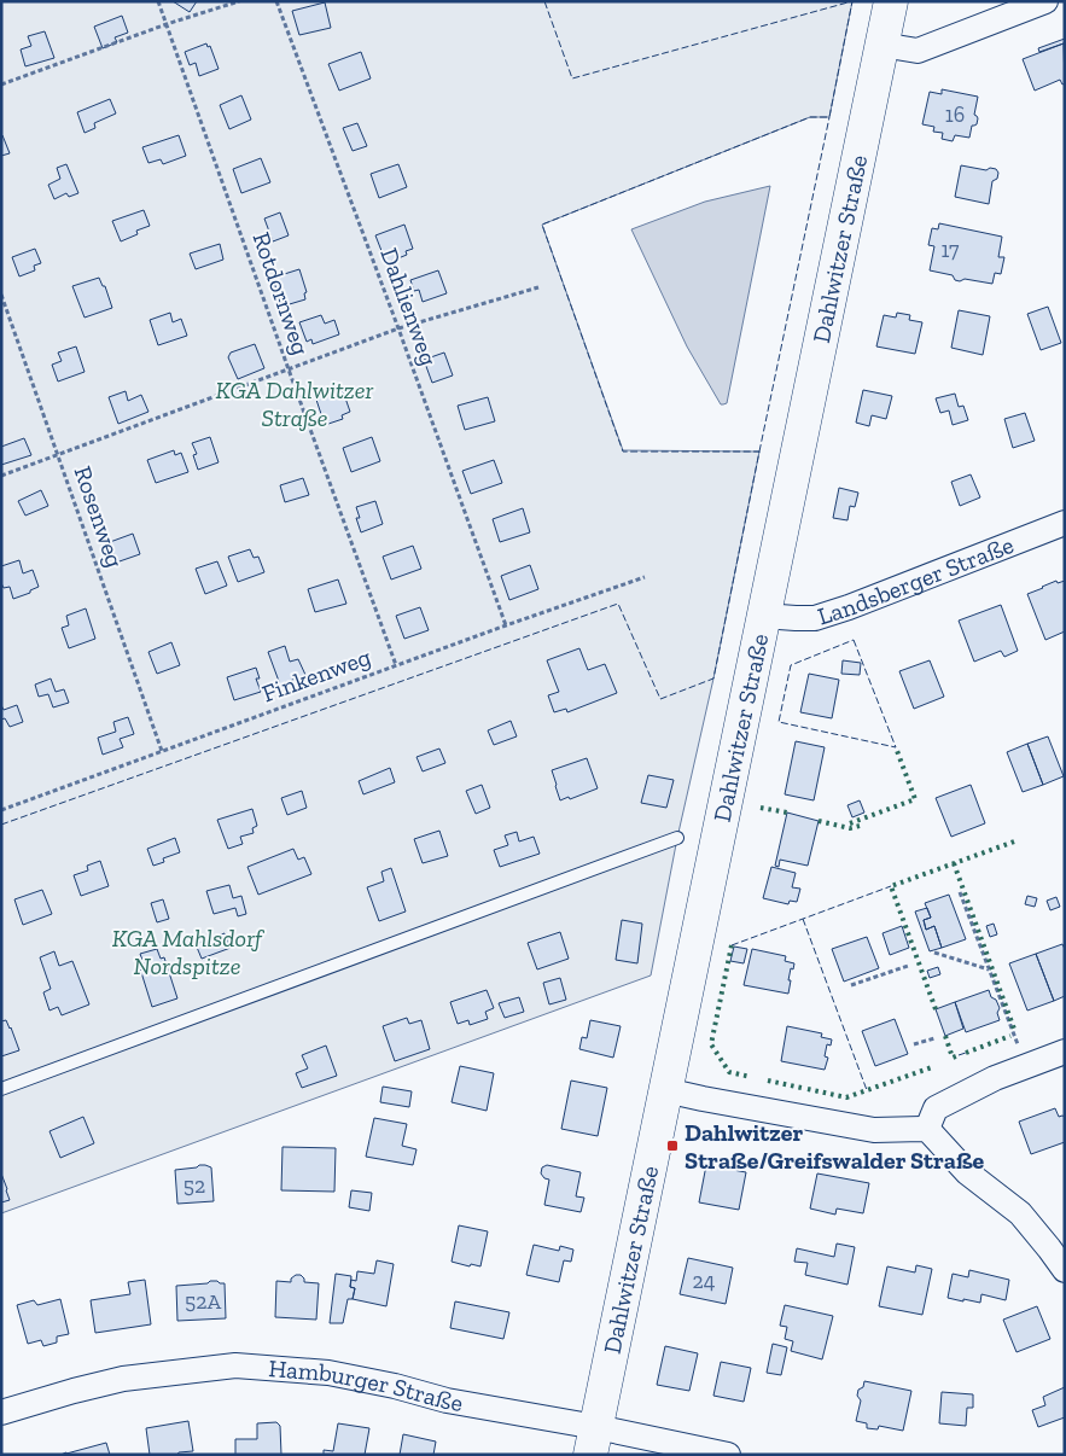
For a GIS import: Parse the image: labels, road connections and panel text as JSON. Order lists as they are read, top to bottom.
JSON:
{
  "streets": {
    "main road": ["Dahlwitzer Straße"],
    "street": ["Landsberger Straße", "Hamburger Straße"],
    "path": [
      "Rotdornweg",
      "Dahlienweg",
      "Rosenweg",
      "Finkenweg"
    ]
  },
  "crossings": [
    ["Dahlwitzer Straße", "Landsberger Straße"],
    ["Dahlwitzer Straße", "Hamburger Straße"],
    ["Rotdornweg", "Finkenweg"],
    ["Dahlienweg", "Finkenweg"],
    ["Rosenweg", "Finkenweg"]
  ],
  "parks": ["KGA Dahlwitzer Straße", "KGA Mahlsdorf Nordspitze"],
  "places": {
    "transit": ["Dahlwitzer Straße/Greifswalder Straße"]
  },
  "house_numbers": [
    "16",
    "17",
    "52",
    "24",
    "52A"
  ]
}
